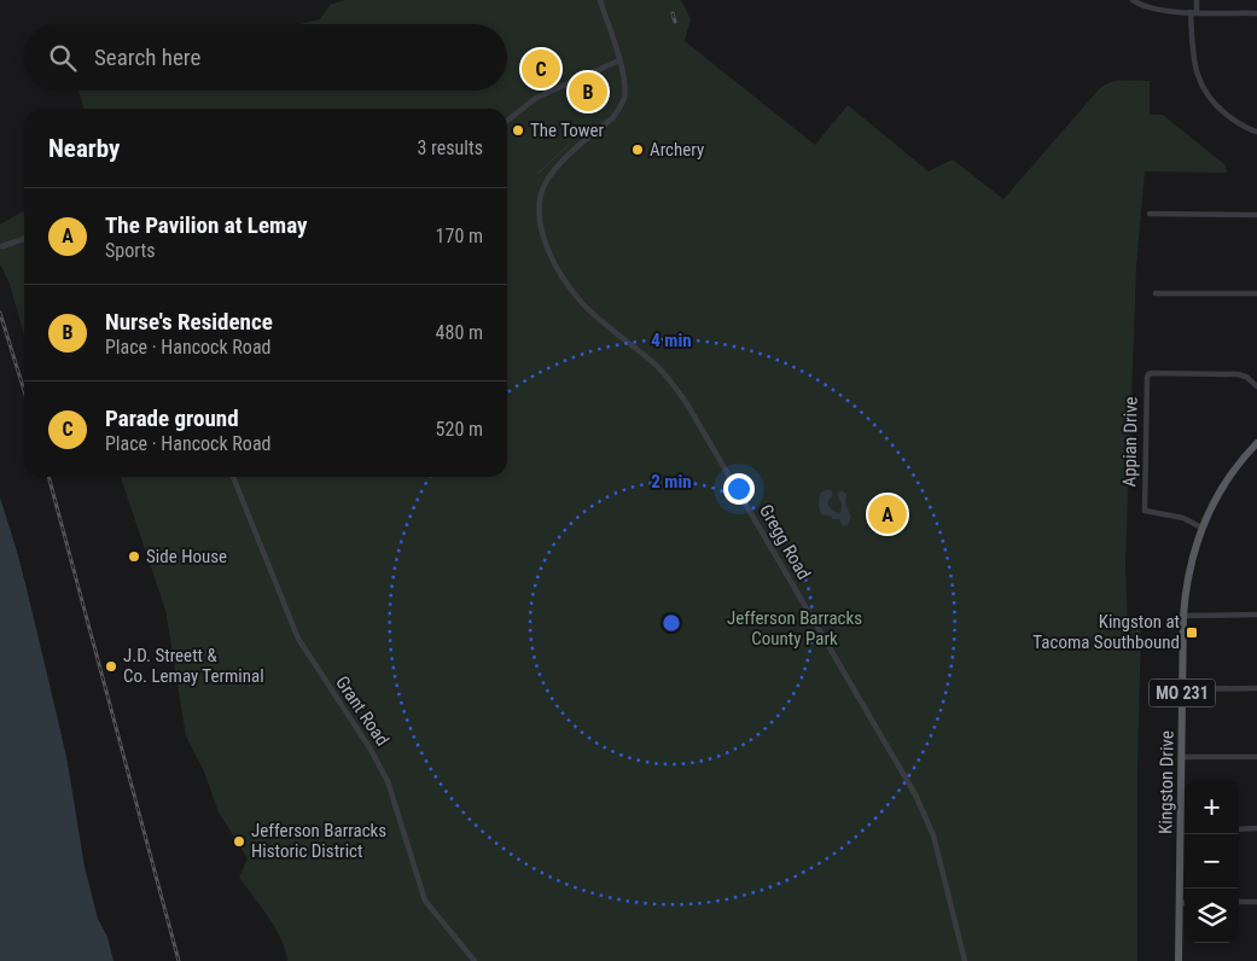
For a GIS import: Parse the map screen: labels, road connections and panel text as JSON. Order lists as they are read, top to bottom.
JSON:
{
  "streets": {
    "main road": ["MO 231", "Kingston Drive"],
    "street": ["Appian Drive", "Gregg Road", "Grant Road"]
  },
  "crossings": [
    ["Appian Drive", "Kingston Drive"]
  ],
  "parks": ["Jefferson Barracks County Park"],
  "places": {
    "other": [
      "The Tower",
      "Archery",
      "Side House",
      "J.D. Streett & Co. Lemay Terminal",
      "Jefferson Barracks Historic District"
    ],
    "transit": ["Kingston at Tacoma Southbound"]
  },
  "page": {
    "search": "Search here",
    "pins": ["C", "B", "A"],
    "heading": ["Nearby", "3 results"],
    "list": [
      {
        "mark": "A",
        "name": "The Pavilion at Lemay",
        "note": "Sports",
        "value": "170 m"
      },
      {
        "mark": "B",
        "name": "Nurse's Residence",
        "note": "Place · Hancock Road",
        "value": "480 m"
      },
      {
        "mark": "C",
        "name": "Parade ground",
        "note": "Place · Hancock Road",
        "value": "520 m"
      }
    ],
    "map_buttons": ["+", "−"]
  },
  "rings": ["4 min", "2 min"]
}
